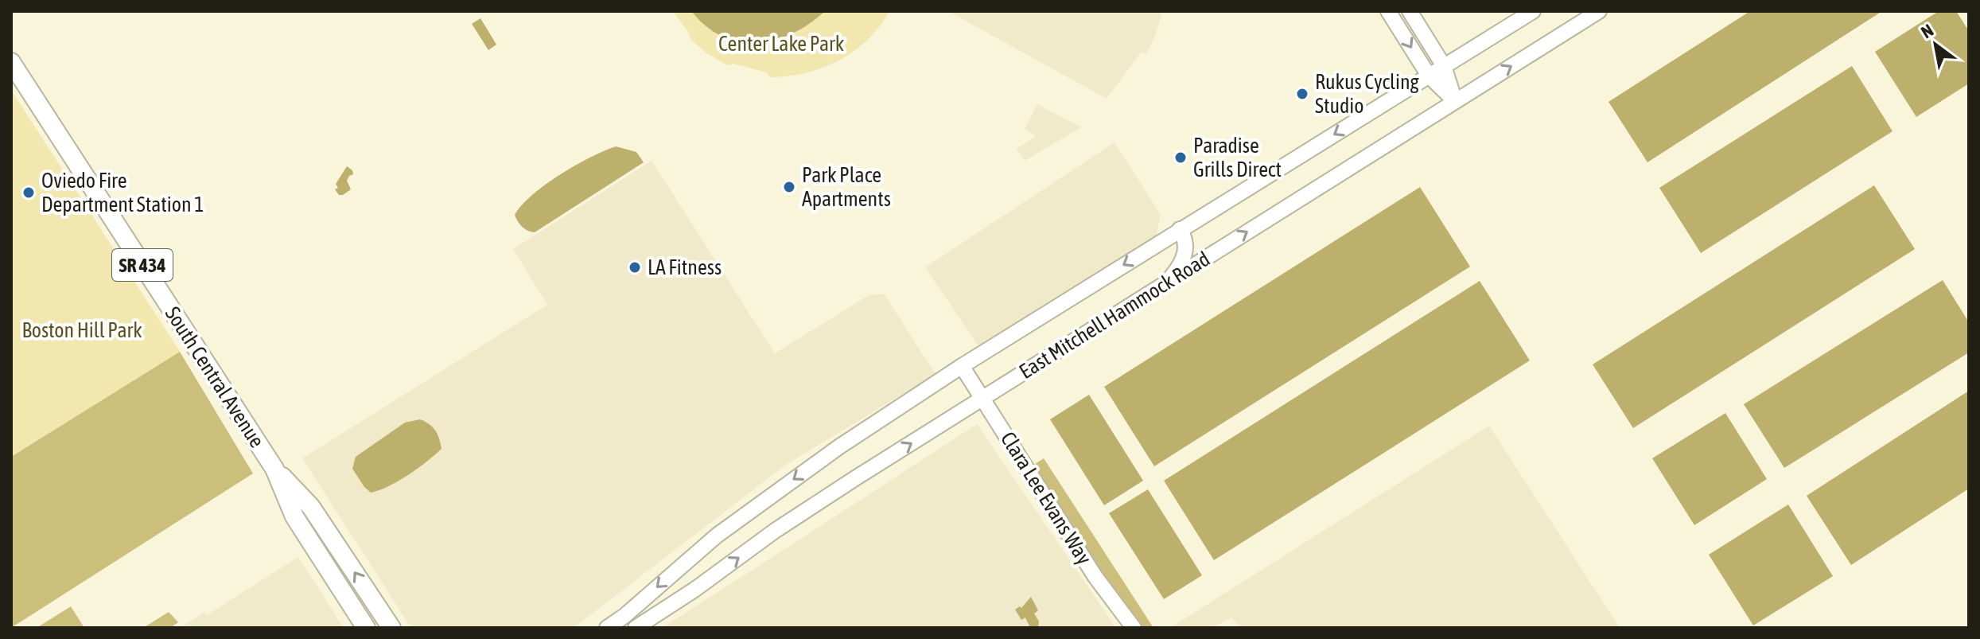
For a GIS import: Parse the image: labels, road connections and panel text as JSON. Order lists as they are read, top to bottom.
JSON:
{
  "streets": {
    "main road": ["SR 434", "South Central Avenue"],
    "street": ["East Mitchell Hammock Road", "Clara Lee Evans Way"]
  },
  "crossings": [
    ["East Mitchell Hammock Road", "Clara Lee Evans Way"]
  ],
  "parks": ["Center Lake Park", "Boston Hill Park"],
  "places": [
    "Rukus Cycling Studio",
    "Paradise Grills Direct",
    "Park Place Apartments",
    "Oviedo Fire Department Station 1",
    "LA Fitness"
  ],
  "north": "top left"
}
